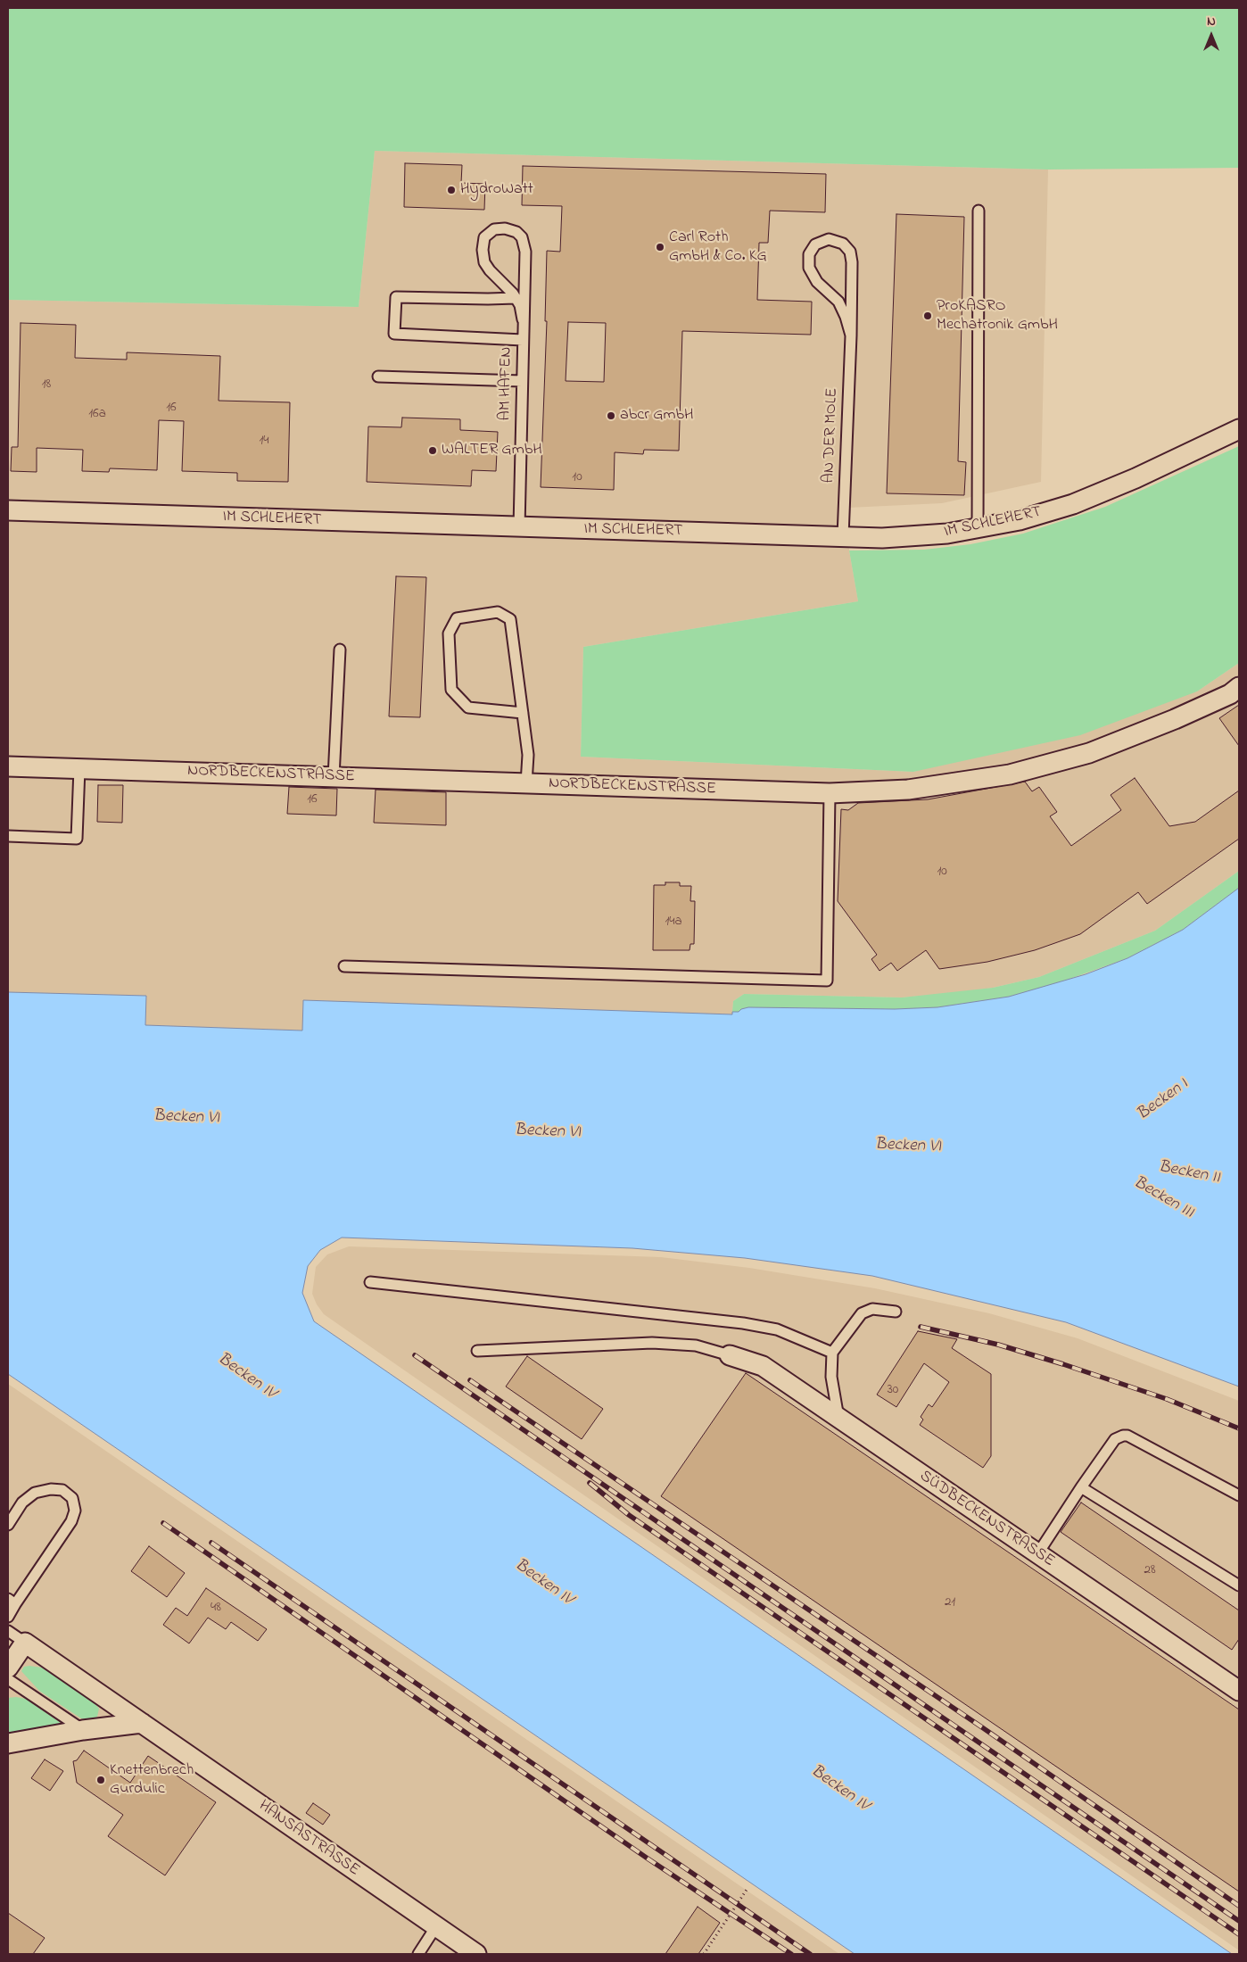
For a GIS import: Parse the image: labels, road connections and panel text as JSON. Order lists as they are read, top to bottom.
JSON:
{
  "streets": {
    "street": [
      "IM SCHLEHERT",
      "NORDBECKENSTRASSE",
      "SÜDBECKENSTRASSE",
      "HANSASTRASSE"
    ],
    "lane": ["AM HAFEN", "AN DER MOLE"]
  },
  "crossings": [
    ["AM HAFEN", "IM SCHLEHERT"],
    ["AN DER MOLE", "IM SCHLEHERT"]
  ],
  "water": [
    "Becken I",
    "Becken VI",
    "Becken II",
    "Becken III",
    "Becken IV"
  ],
  "places": [
    "HydroWatt",
    "Carl Roth GmbH & Co. KG",
    "ProKASRO Mechatronik GmbH",
    "abcr GmbH",
    "WALTER GmbH",
    "Knettenbrech Gurdulic"
  ],
  "house_numbers": [
    "18",
    "16",
    "16a",
    "14",
    "10",
    "16",
    "10",
    "14a",
    "30",
    "28",
    "21",
    "48"
  ],
  "north": "top"
}
